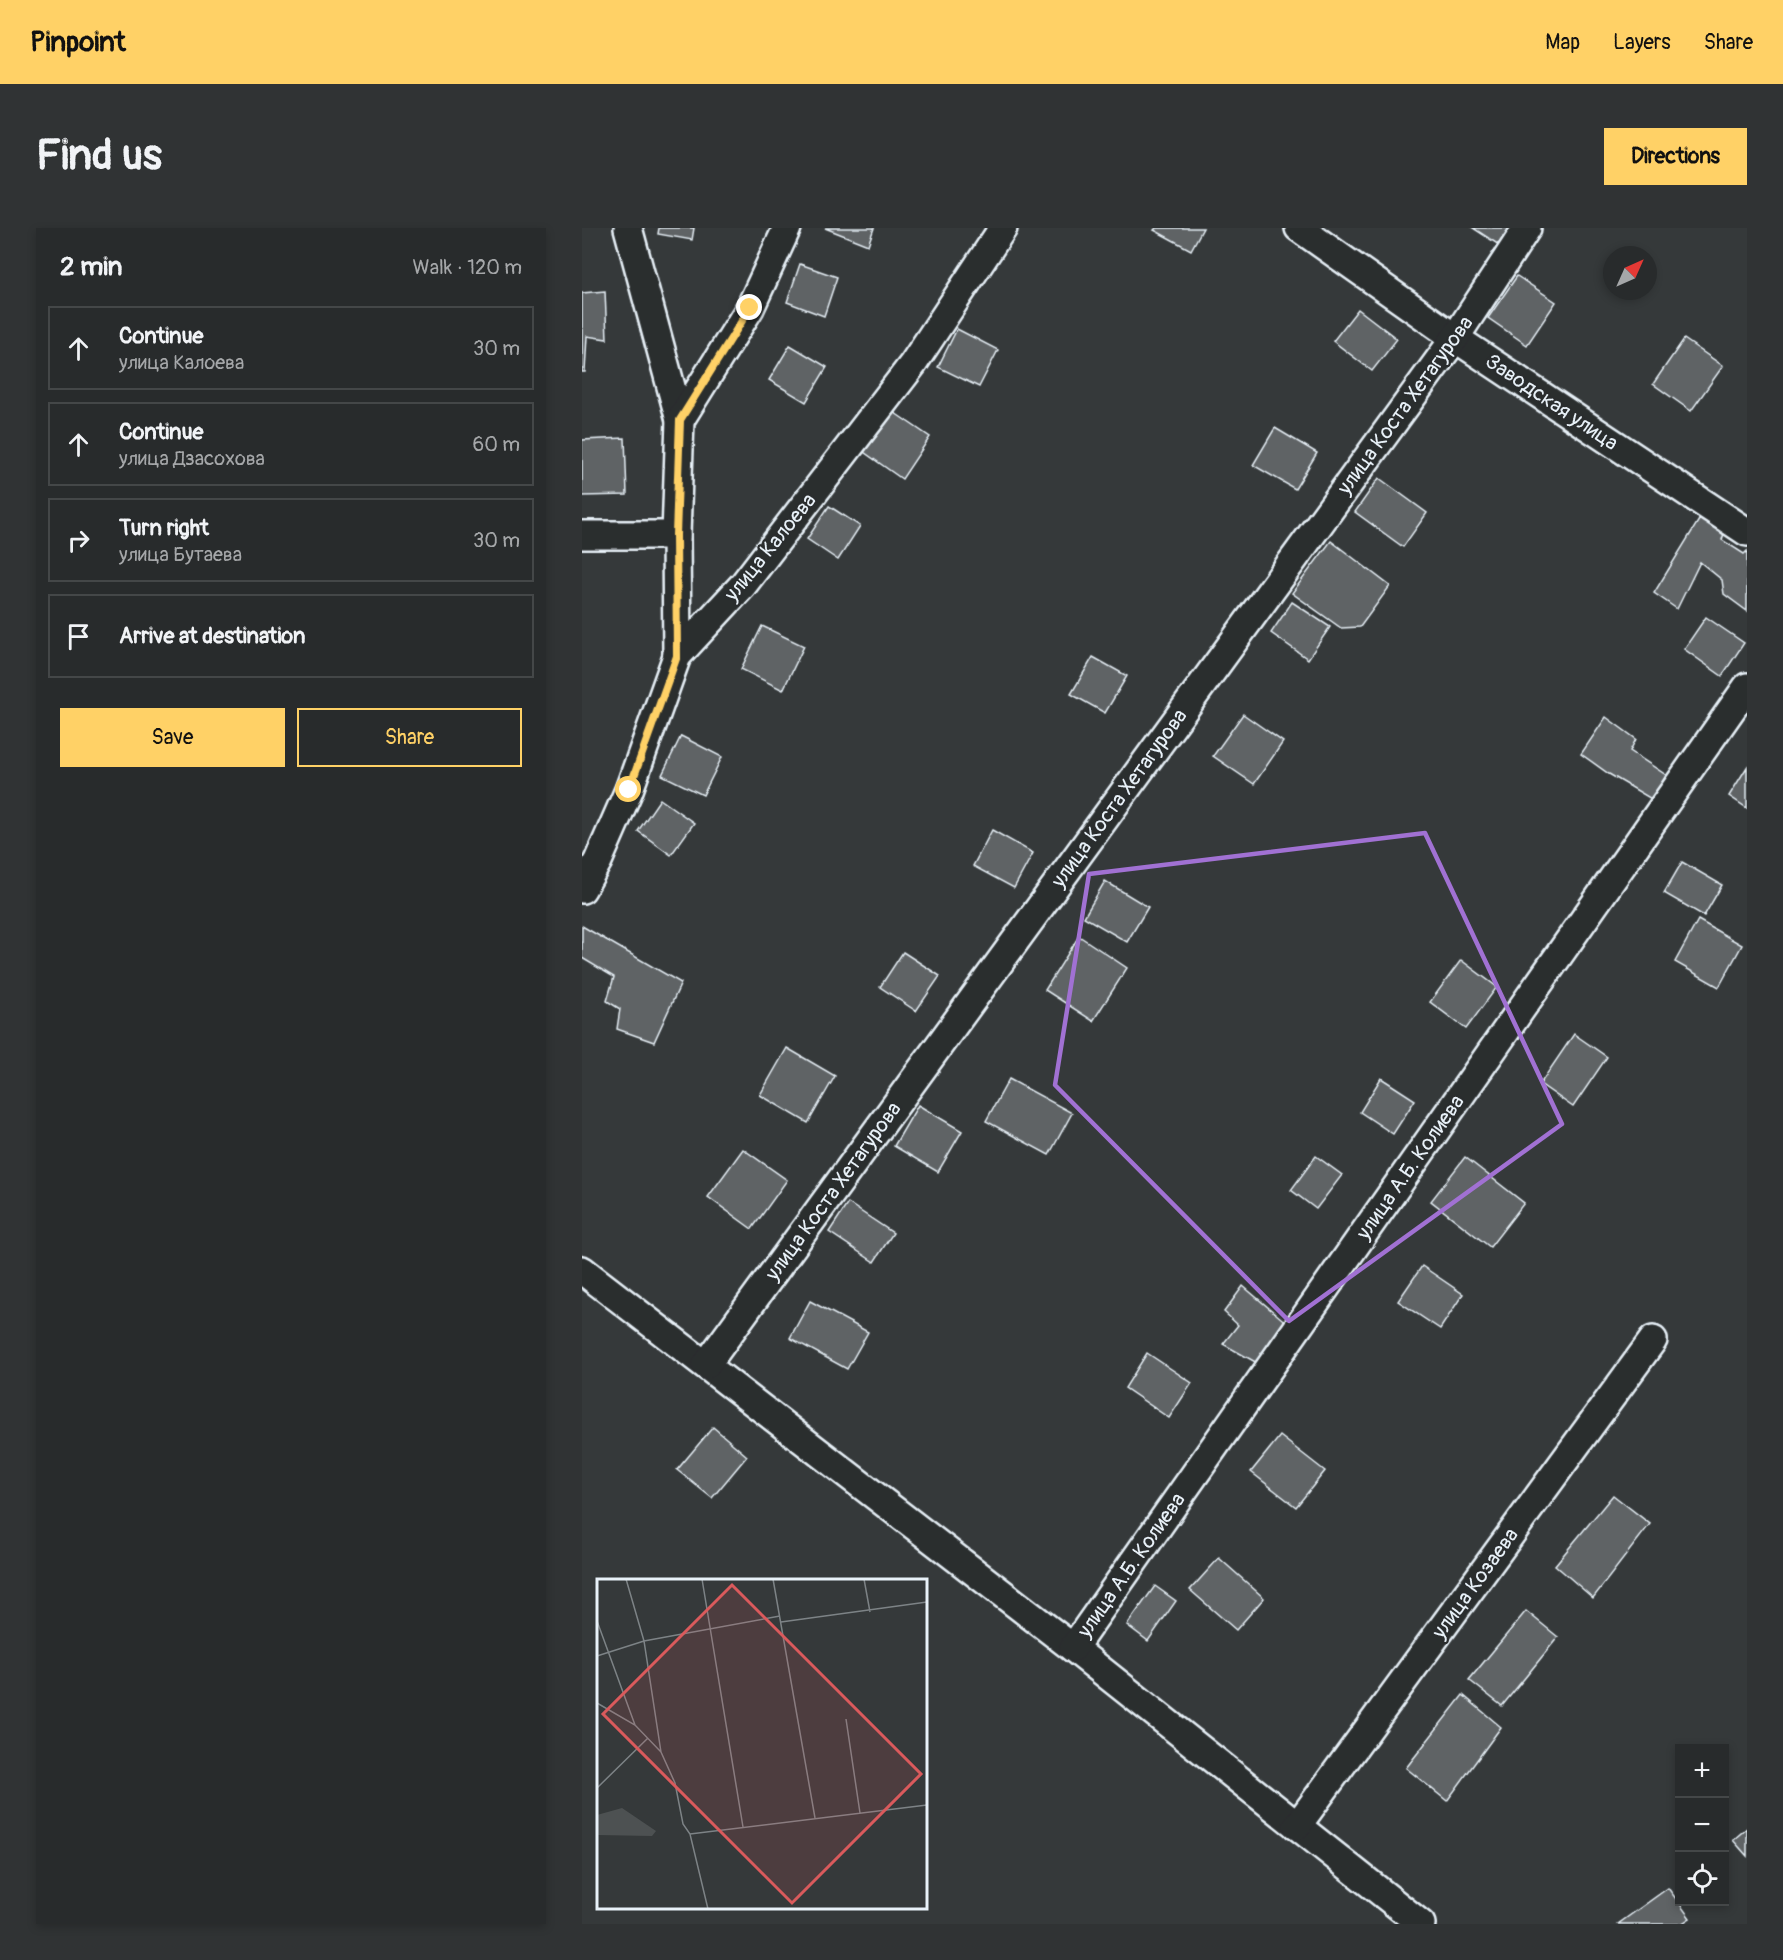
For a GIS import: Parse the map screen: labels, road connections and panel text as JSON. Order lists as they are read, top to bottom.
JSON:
{
  "streets": {
    "street": [
      "Заводская улица",
      "улица Коста Хетагурова",
      "улица Калоева",
      "улица А.Б. Колиева",
      "улица Козаева"
    ]
  },
  "crossings": [
    ["Заводская улица", "улица Коста Хетагурова"]
  ],
  "north": "top right",
  "page": {
    "header": "Pinpoint",
    "nav": ["Map", "Layers", "Share"],
    "buttons": [
      "Directions",
      ["Save", "Share"]
    ],
    "title": "Find us",
    "heading": ["2 min", "Walk · 120 m"],
    "list": [
      ["Continue", "улица Калоева", "30 m"],
      ["Continue", "улица Дзасохова", "60 m"],
      ["Turn right", "улица Бутаева", "30 m"],
      "Arrive at destination"
    ],
    "map_buttons": ["+", "−"]
  }
}
